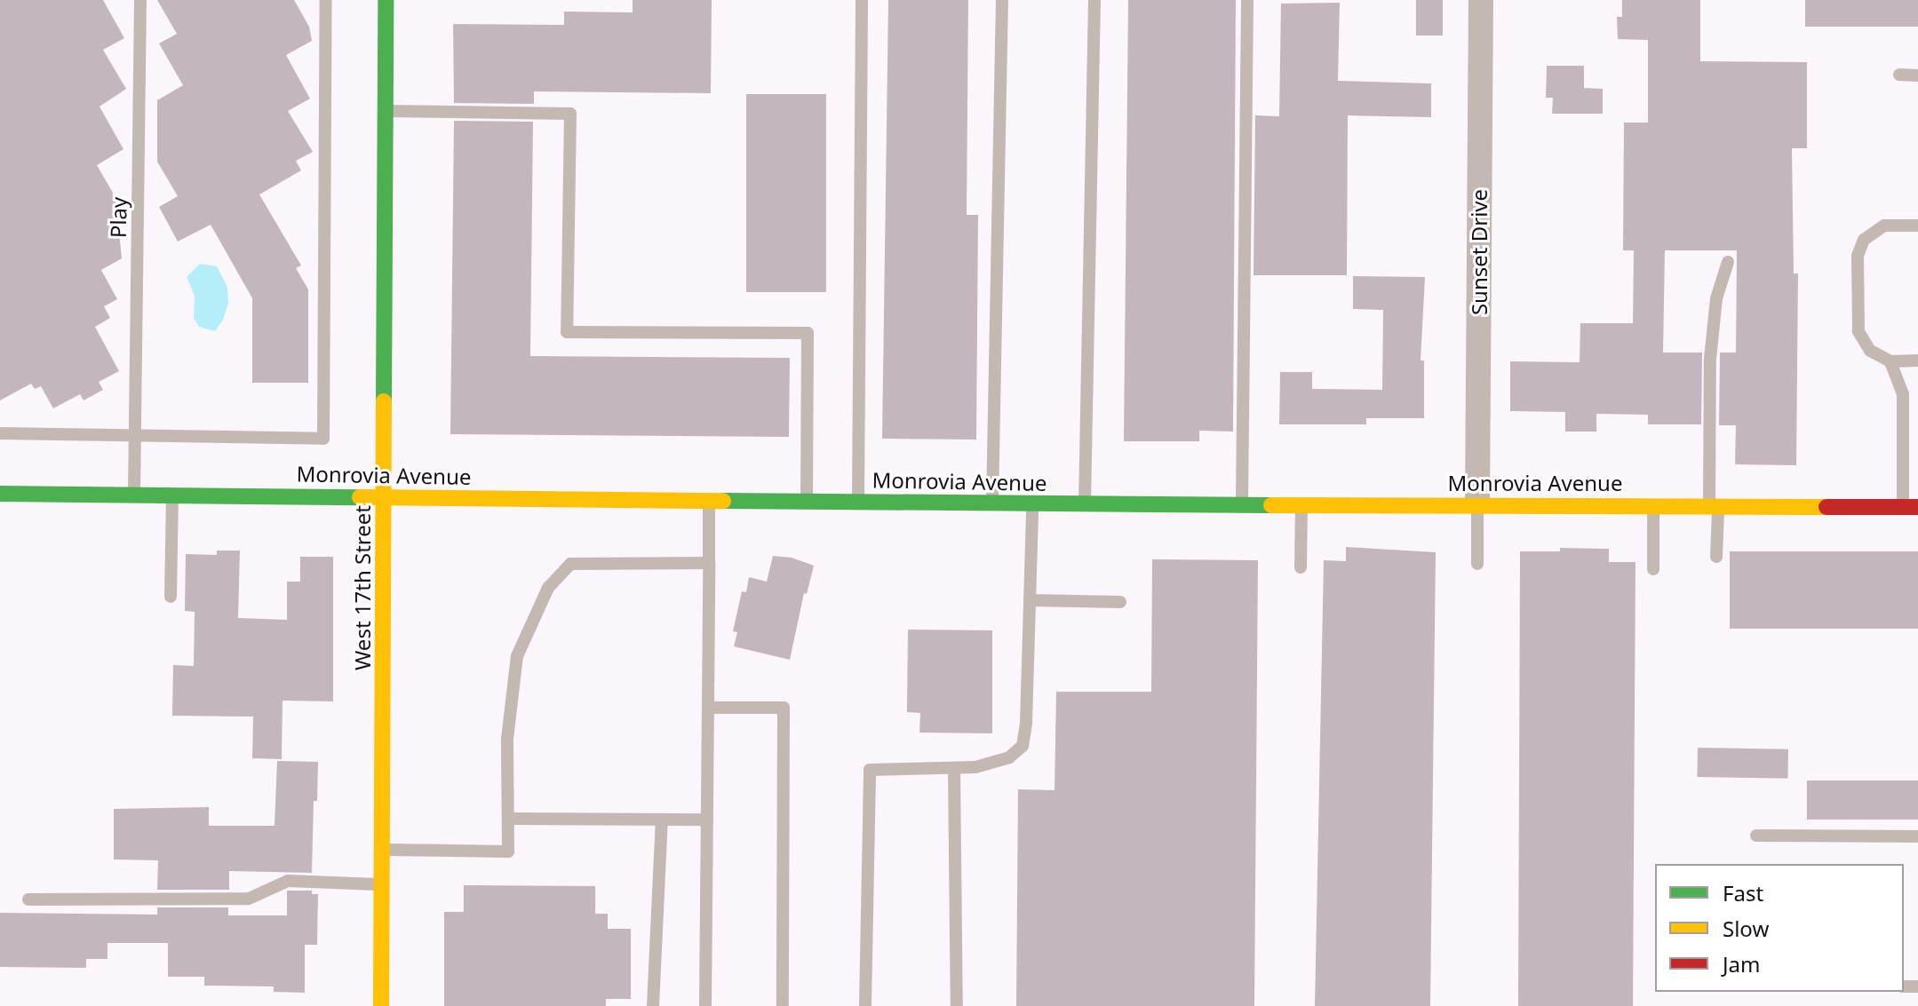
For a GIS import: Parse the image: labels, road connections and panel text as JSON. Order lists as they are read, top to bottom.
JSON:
{
  "streets": {
    "street": ["Sunset Drive", "Monrovia Avenue", "West 17th Street"],
    "lane": ["Play"]
  },
  "crossings": [
    ["Play", "Monrovia Avenue"],
    ["Sunset Drive", "Monrovia Avenue"],
    ["Monrovia Avenue", "West 17th Street"]
  ],
  "legend": ["Fast", "Slow", "Jam"]
}
